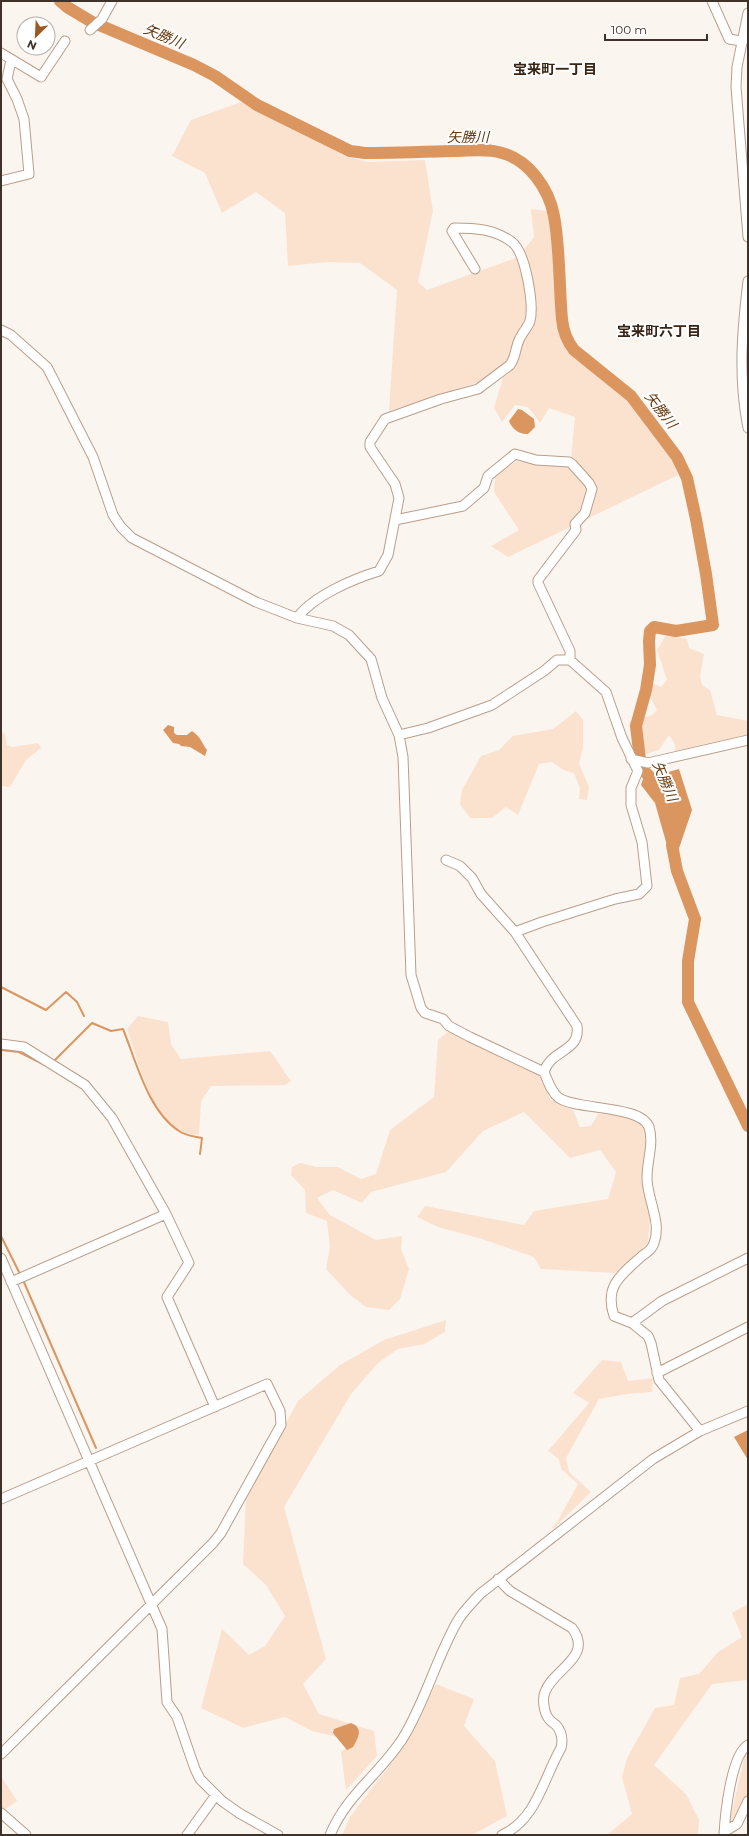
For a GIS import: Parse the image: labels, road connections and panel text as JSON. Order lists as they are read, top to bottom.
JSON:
{
  "districts": ["宝来町一丁目", "宝来町六丁目"],
  "water": ["矢勝川"],
  "scale_bar": "100 m",
  "north": "bottom left"
}
